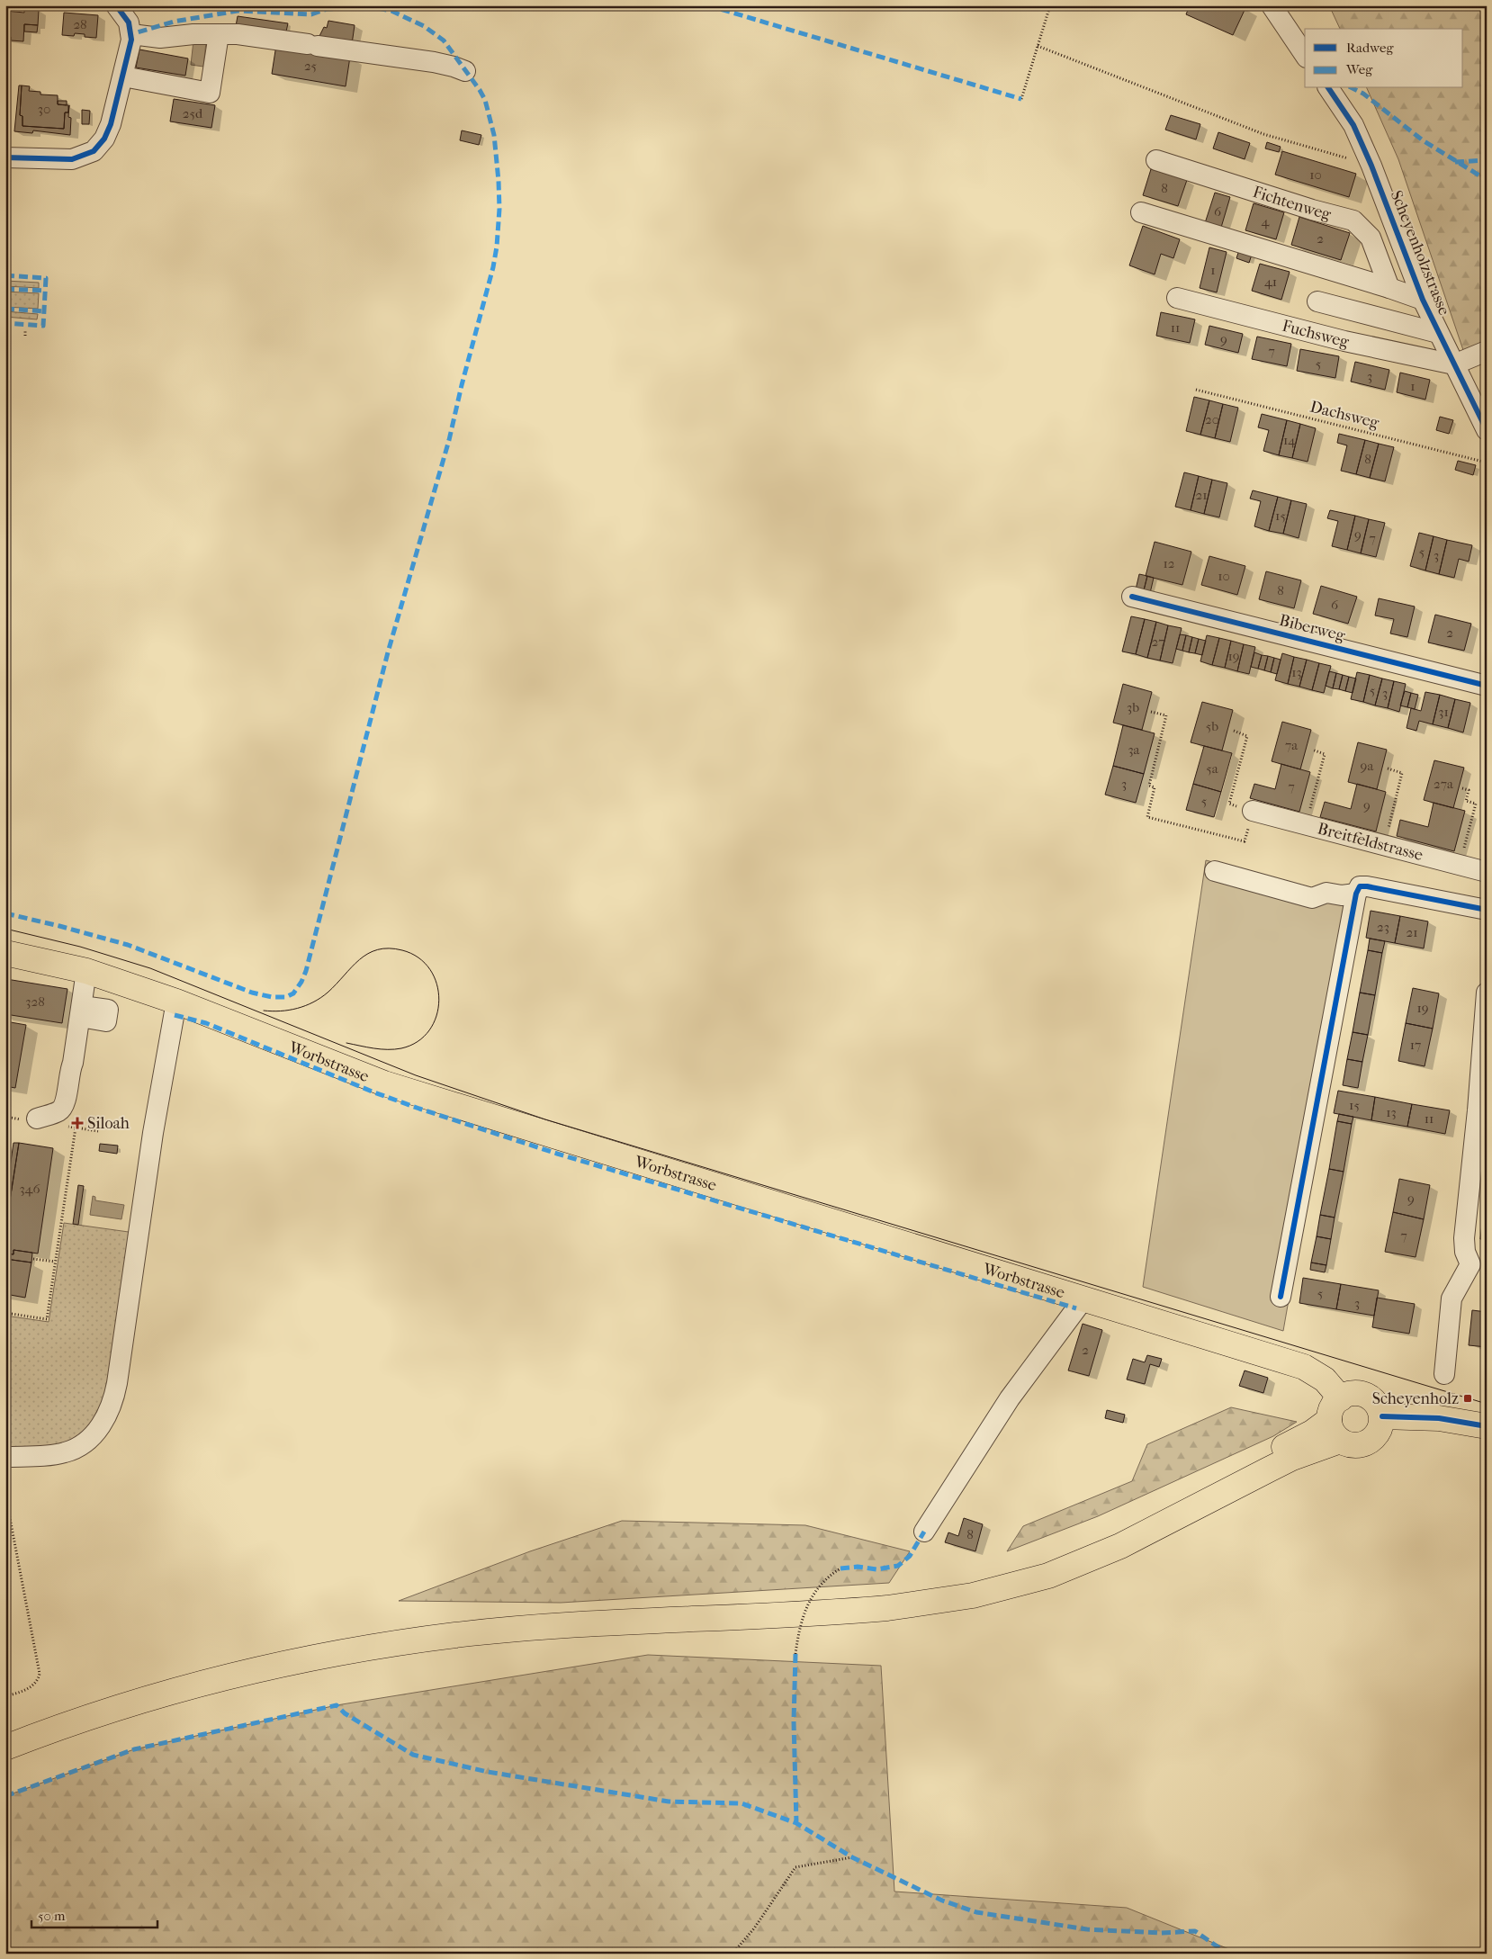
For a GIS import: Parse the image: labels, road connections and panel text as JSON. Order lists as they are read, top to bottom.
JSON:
{
  "streets": {
    "main road": ["Worbstrasse"],
    "street": [
      "Fichtenweg",
      "Scheyenholzstrasse",
      "Fuchsweg",
      "Biberweg",
      "Breitfeldstrasse"
    ],
    "path": ["Dachsweg"]
  },
  "crossings": [
    ["Scheyenholzstrasse", "Fuchsweg"]
  ],
  "places": {
    "health": ["Siloah"],
    "transit": ["Scheyenholz"]
  },
  "house_numbers": [
    "28",
    "25",
    "30",
    "25d",
    "10",
    "8",
    "6",
    "4",
    "2",
    "1",
    "41",
    "11",
    "9",
    "7",
    "5",
    "3",
    "1",
    "20",
    "14",
    "8",
    "21",
    "15",
    "9",
    "7",
    "5",
    "3",
    "12",
    "10",
    "8",
    "6",
    "2",
    "27",
    "19",
    "13",
    "5",
    "3",
    "3b",
    "31",
    "5b",
    "7a",
    "3a",
    "9a",
    "5a",
    "3",
    "27a",
    "7",
    "5",
    "9",
    "23",
    "21",
    "328",
    "19",
    "17",
    "15",
    "13",
    "11",
    "346",
    "9",
    "7",
    "5",
    "3",
    "2",
    "8"
  ],
  "legend": ["Radweg", "Weg"],
  "scale_bar": "50 m"
}
